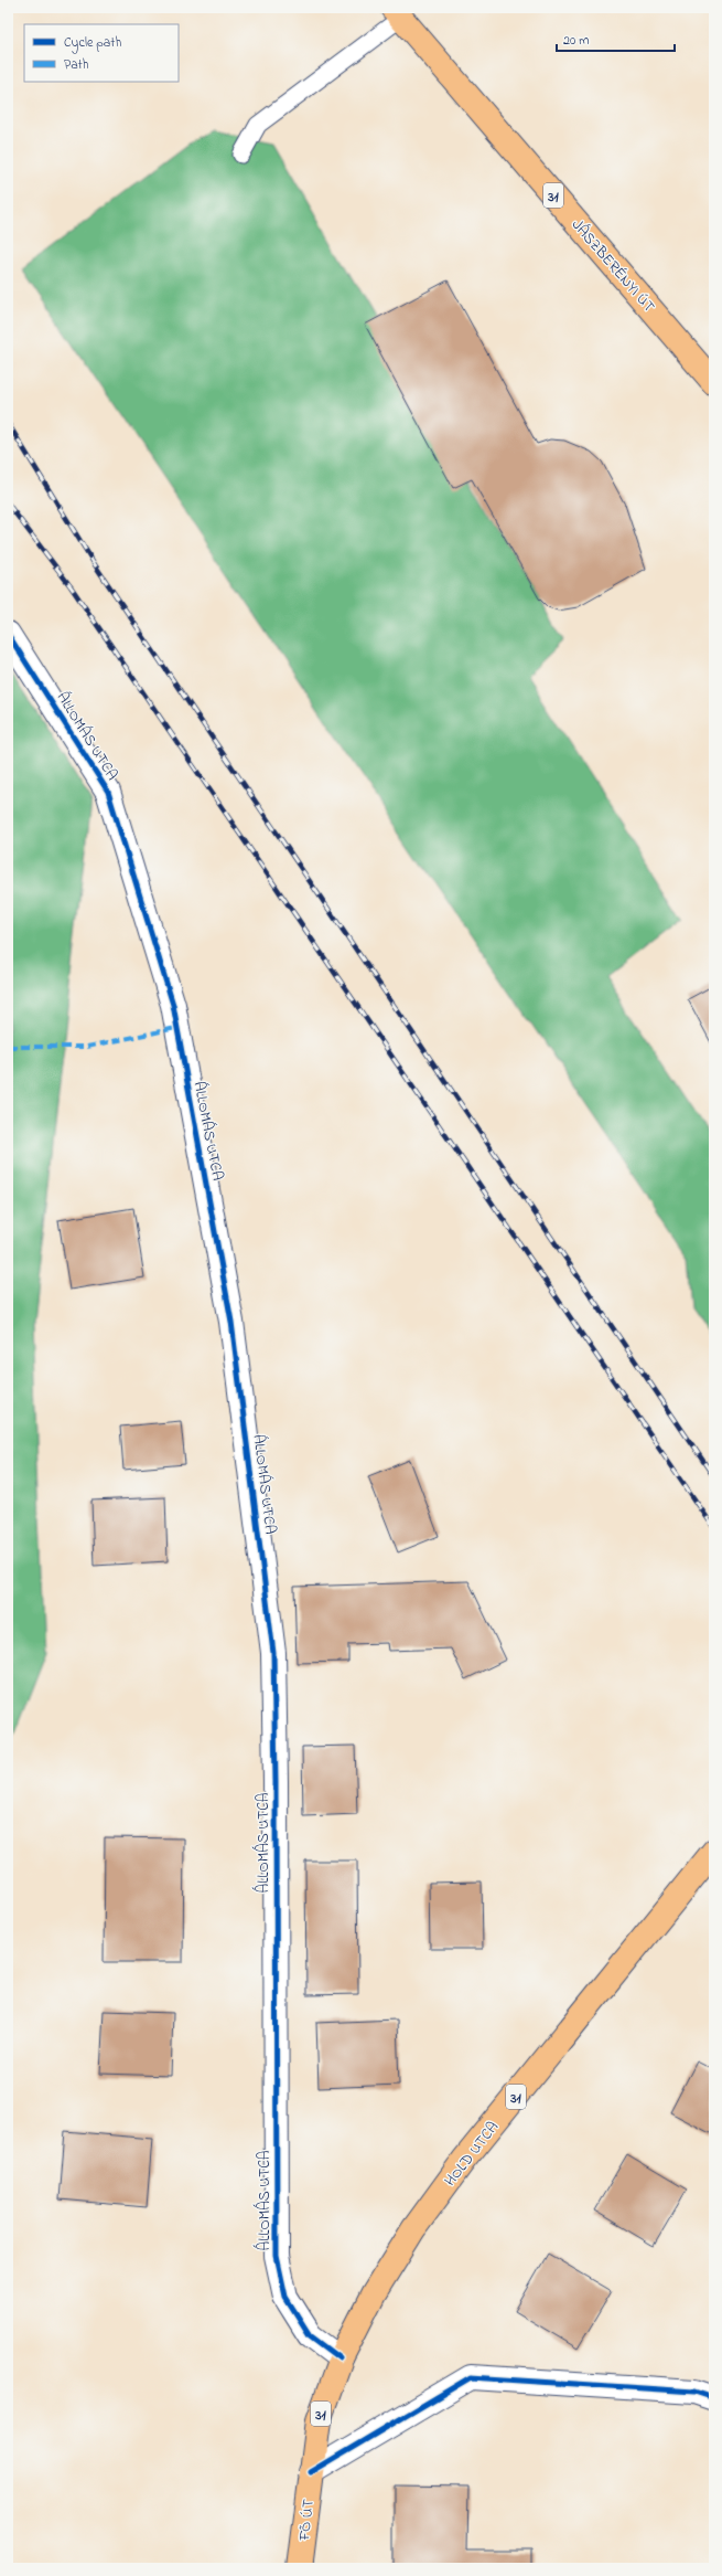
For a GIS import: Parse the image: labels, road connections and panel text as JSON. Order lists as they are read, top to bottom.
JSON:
{
  "streets": {
    "main road": [
      "31",
      "JÁSZBERÉNYI ÚT",
      "HOLD UTCA",
      "FŐ ÚT"
    ],
    "street": ["ÁLLOMÁS UTCA"]
  },
  "crossings": [
    ["ÁLLOMÁS UTCA", "HOLD UTCA"],
    ["HOLD UTCA", "FŐ ÚT"]
  ],
  "legend": ["Cycle path", "Path"],
  "scale_bar": "20 m"
}
